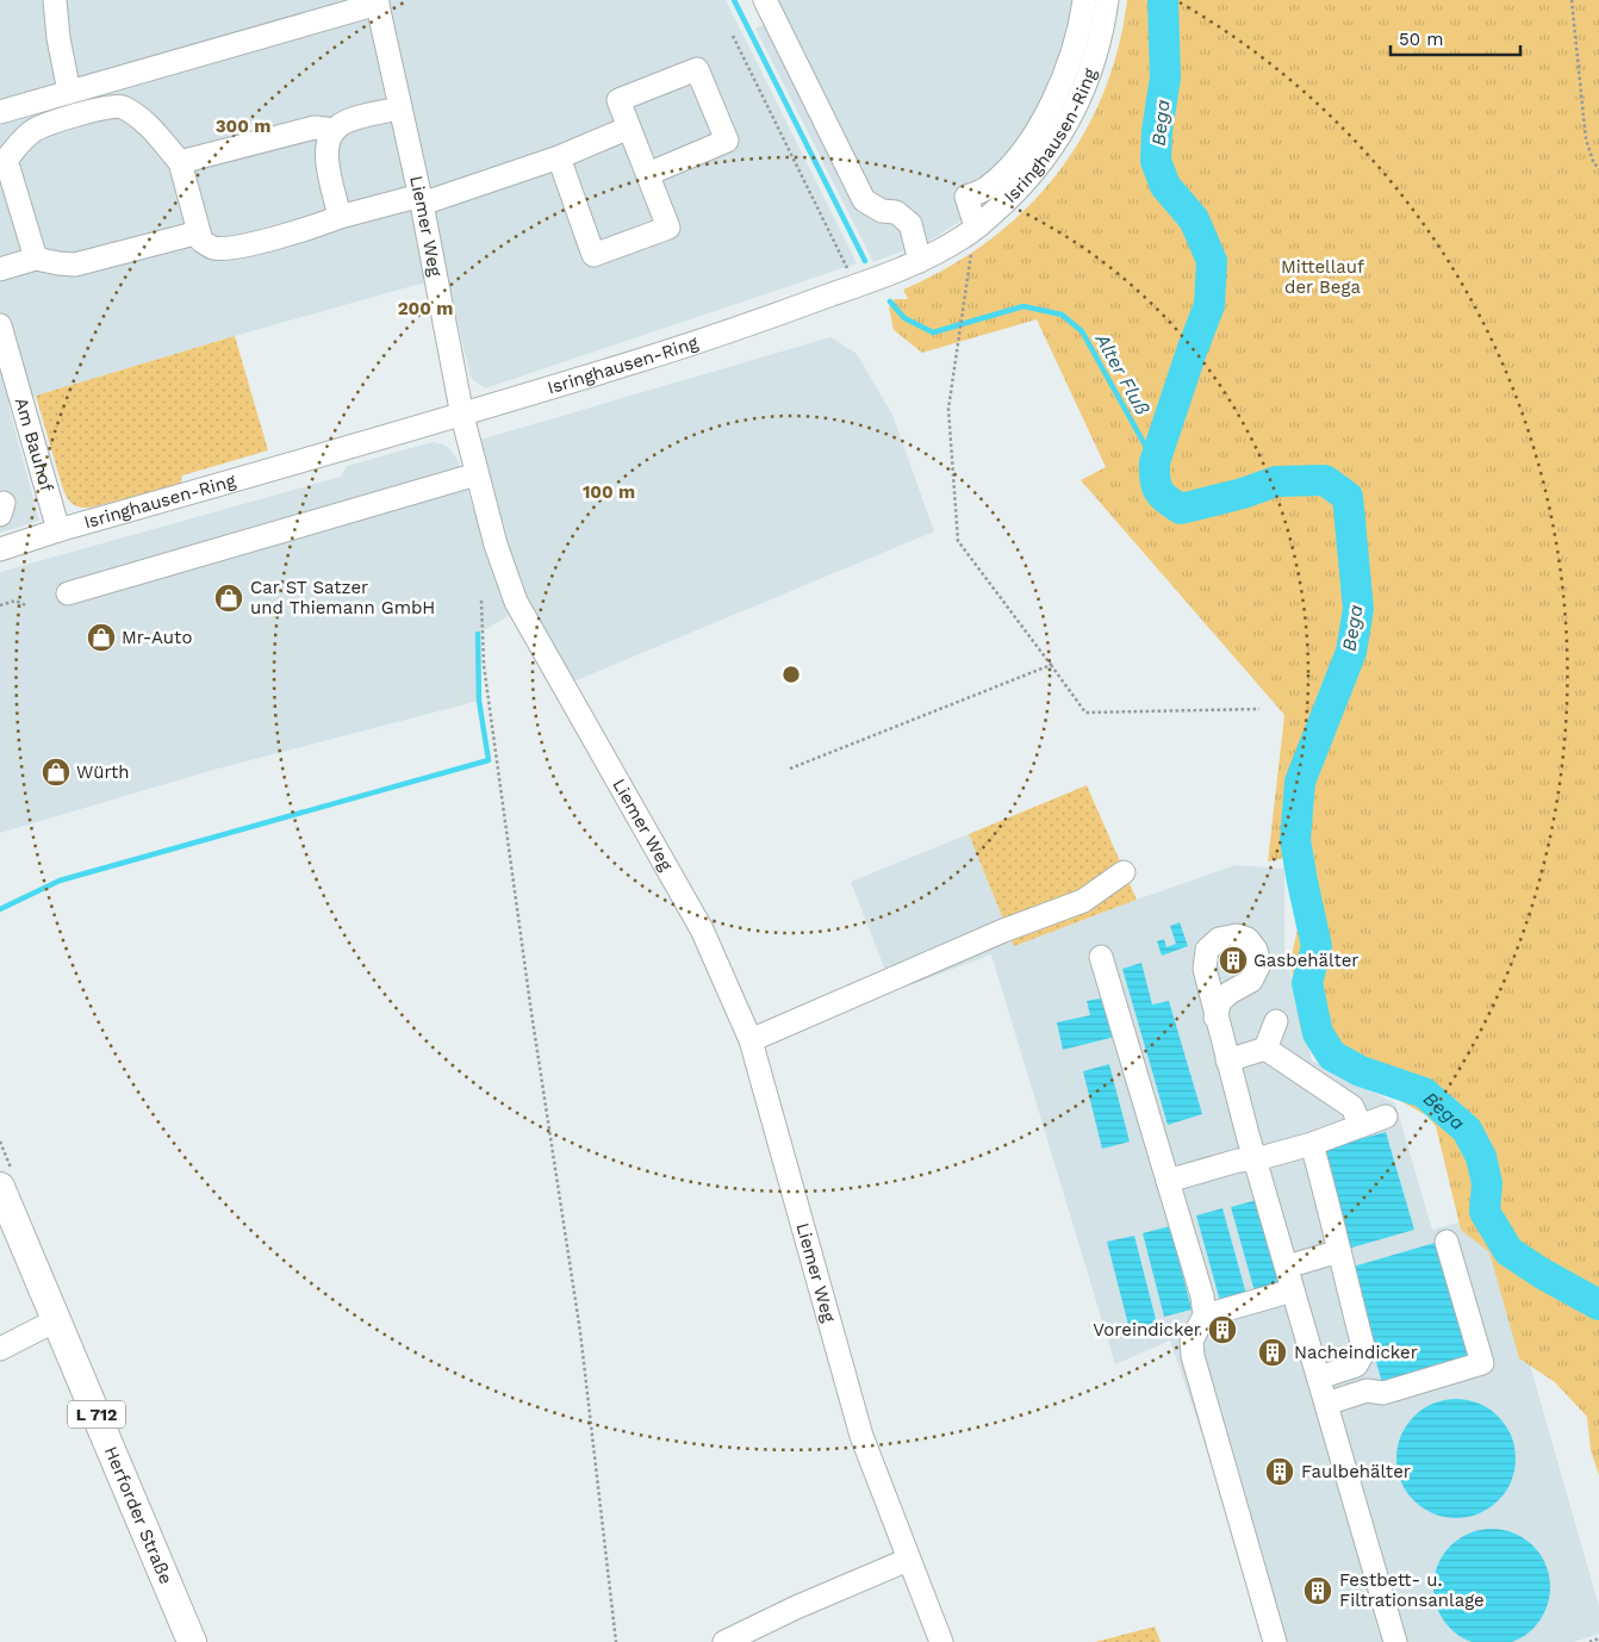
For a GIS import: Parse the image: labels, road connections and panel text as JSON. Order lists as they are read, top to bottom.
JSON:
{
  "streets": {
    "main road": ["L 712", "Herforder Straße"],
    "street": ["Isringhausen-Ring", "Liemer Weg", "Am Bauhof"]
  },
  "crossings": [
    ["Isringhausen-Ring", "Liemer Weg"],
    ["Isringhausen-Ring", "Am Bauhof"]
  ],
  "water": ["Bega", "Alter Fluß"],
  "parks": ["Mittellauf der Bega"],
  "places": {
    "shop": ["Car ST Satzer und Thiemann GmbH", "Mr-Auto", "Würth"],
    "building": [
      "Gasbehälter",
      "Voreindicker",
      "Nacheindicker",
      "Faulbehälter",
      "Festbett- u. Filtrationsanlage"
    ]
  },
  "scale_bar": "50 m",
  "rings": ["300 m", "200 m", "100 m"]
}
